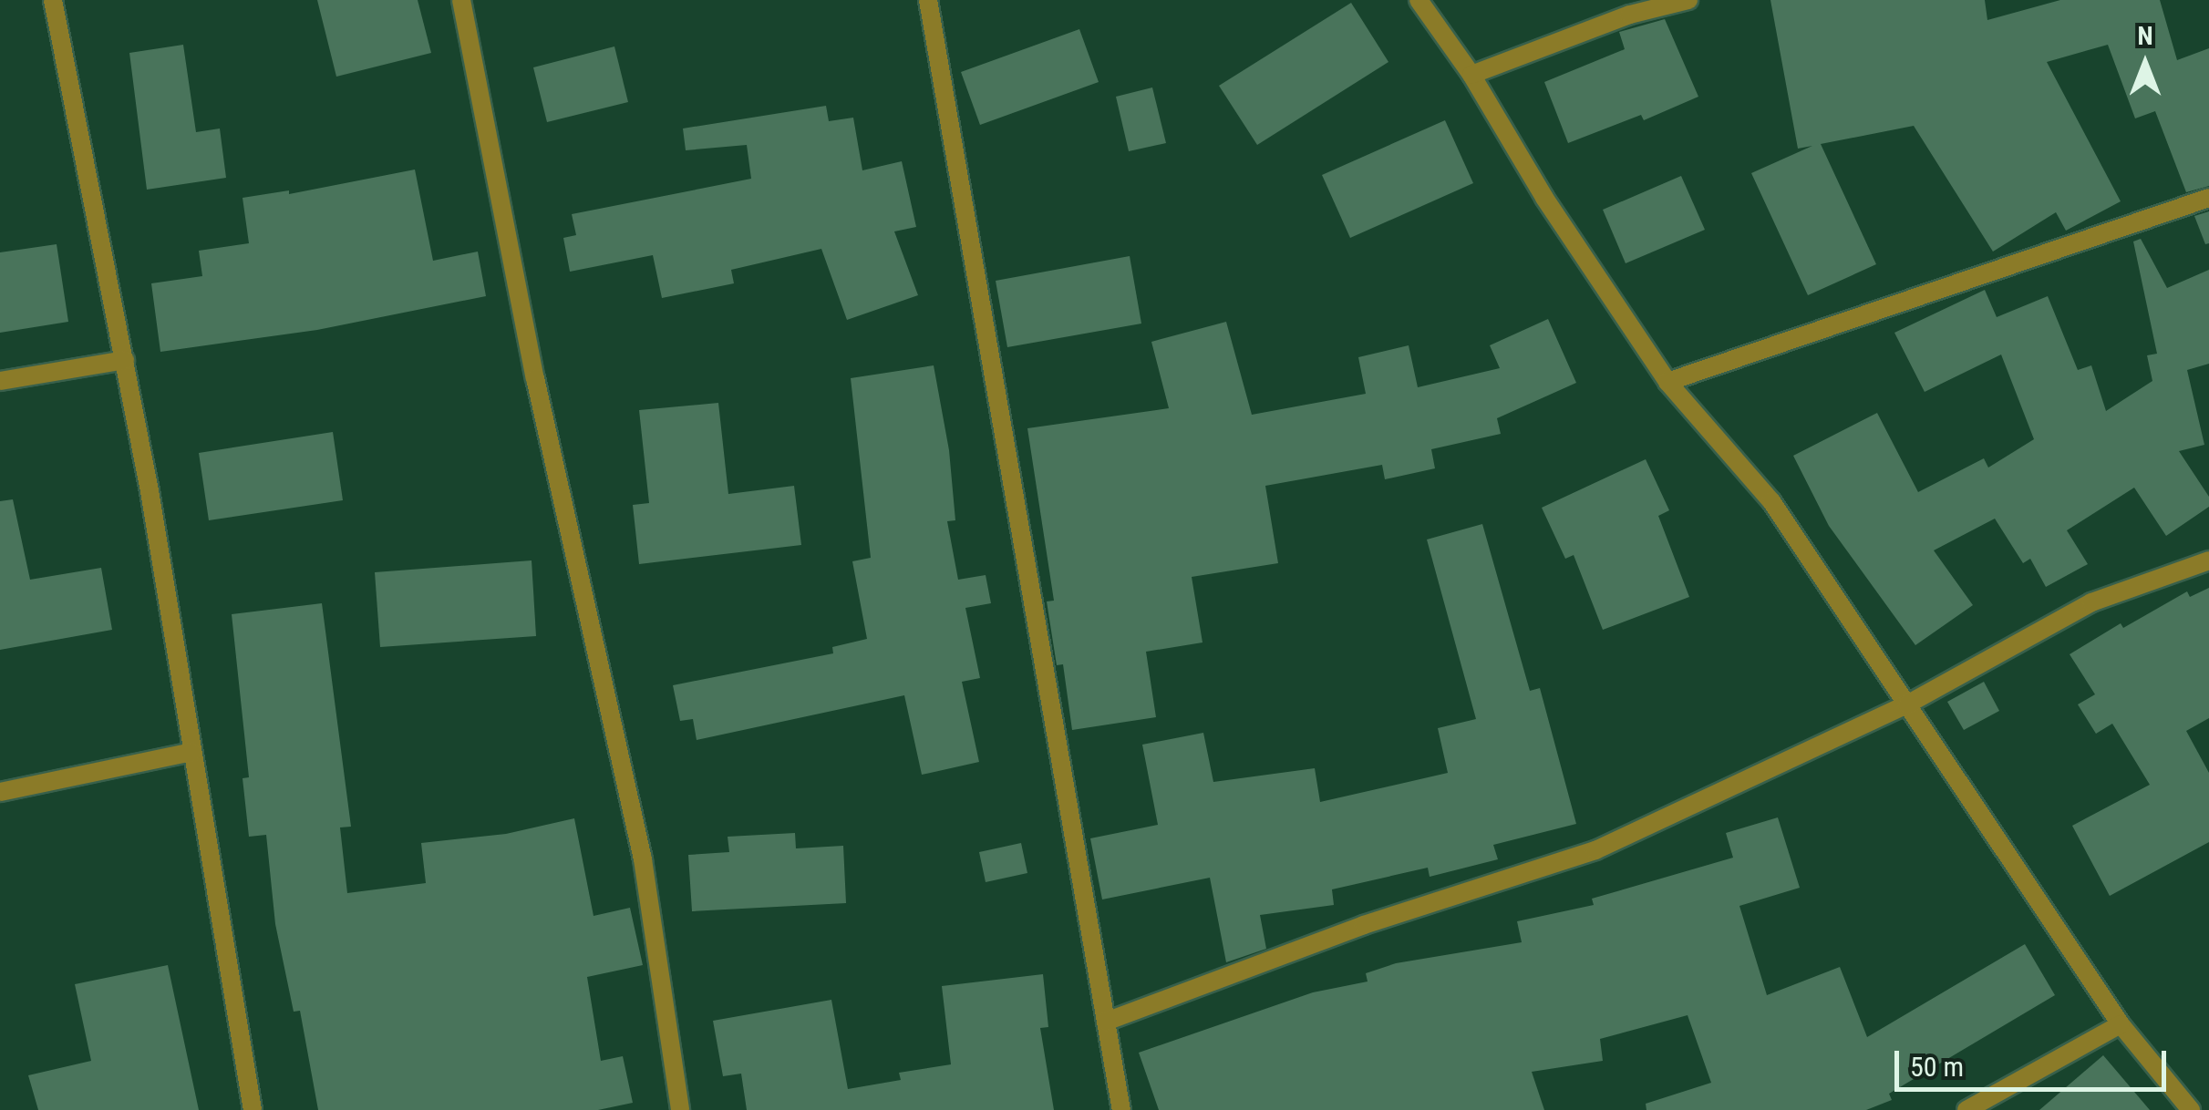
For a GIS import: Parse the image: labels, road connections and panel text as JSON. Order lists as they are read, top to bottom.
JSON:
{
  "scale_bar": "50 m",
  "north": "top"
}
